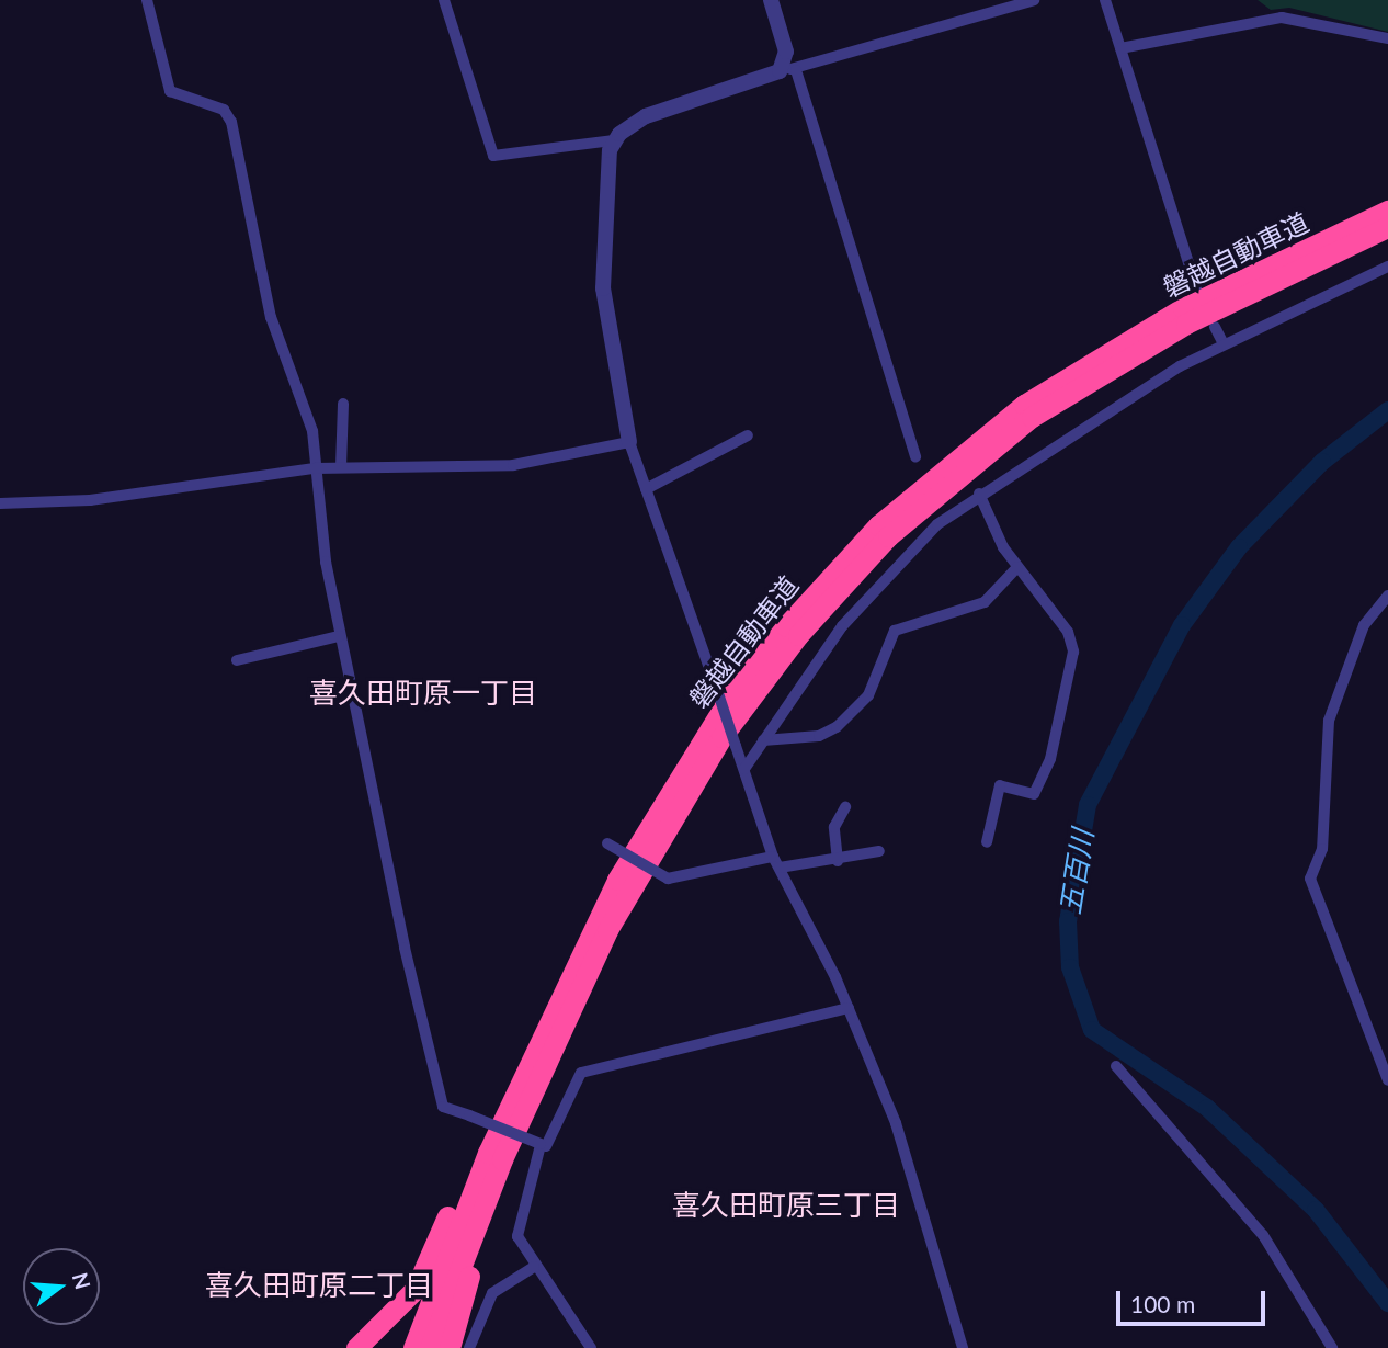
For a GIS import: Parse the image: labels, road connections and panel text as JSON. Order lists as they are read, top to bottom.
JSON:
{
  "streets": {
    "highway": ["磐越自動車道"]
  },
  "districts": ["喜久田町原一丁目", "喜久田町原三丁目", "喜久田町原二丁目"],
  "water": ["五百川"],
  "scale_bar": "100 m",
  "north": "right"
}
